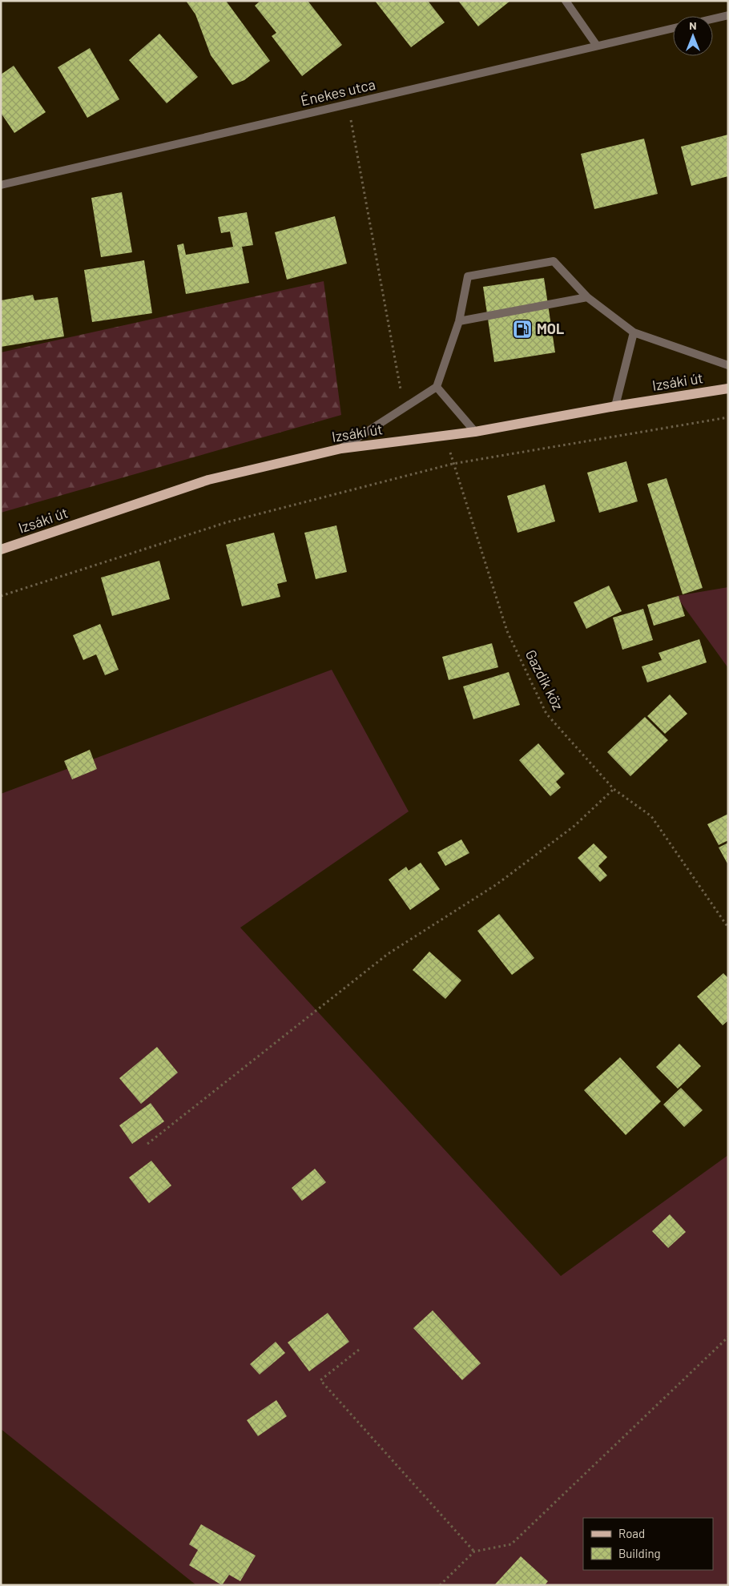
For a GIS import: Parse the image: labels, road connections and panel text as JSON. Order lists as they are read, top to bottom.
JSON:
{
  "streets": {
    "main road": ["Izsáki út"],
    "street": ["Énekes utca"],
    "path": ["Gazdik köz"]
  },
  "crossings": [
    ["Izsáki út", "Gazdik köz"]
  ],
  "places": {
    "fuel station": ["MOL"]
  },
  "legend": ["Road", "Building"],
  "north": "top"
}
